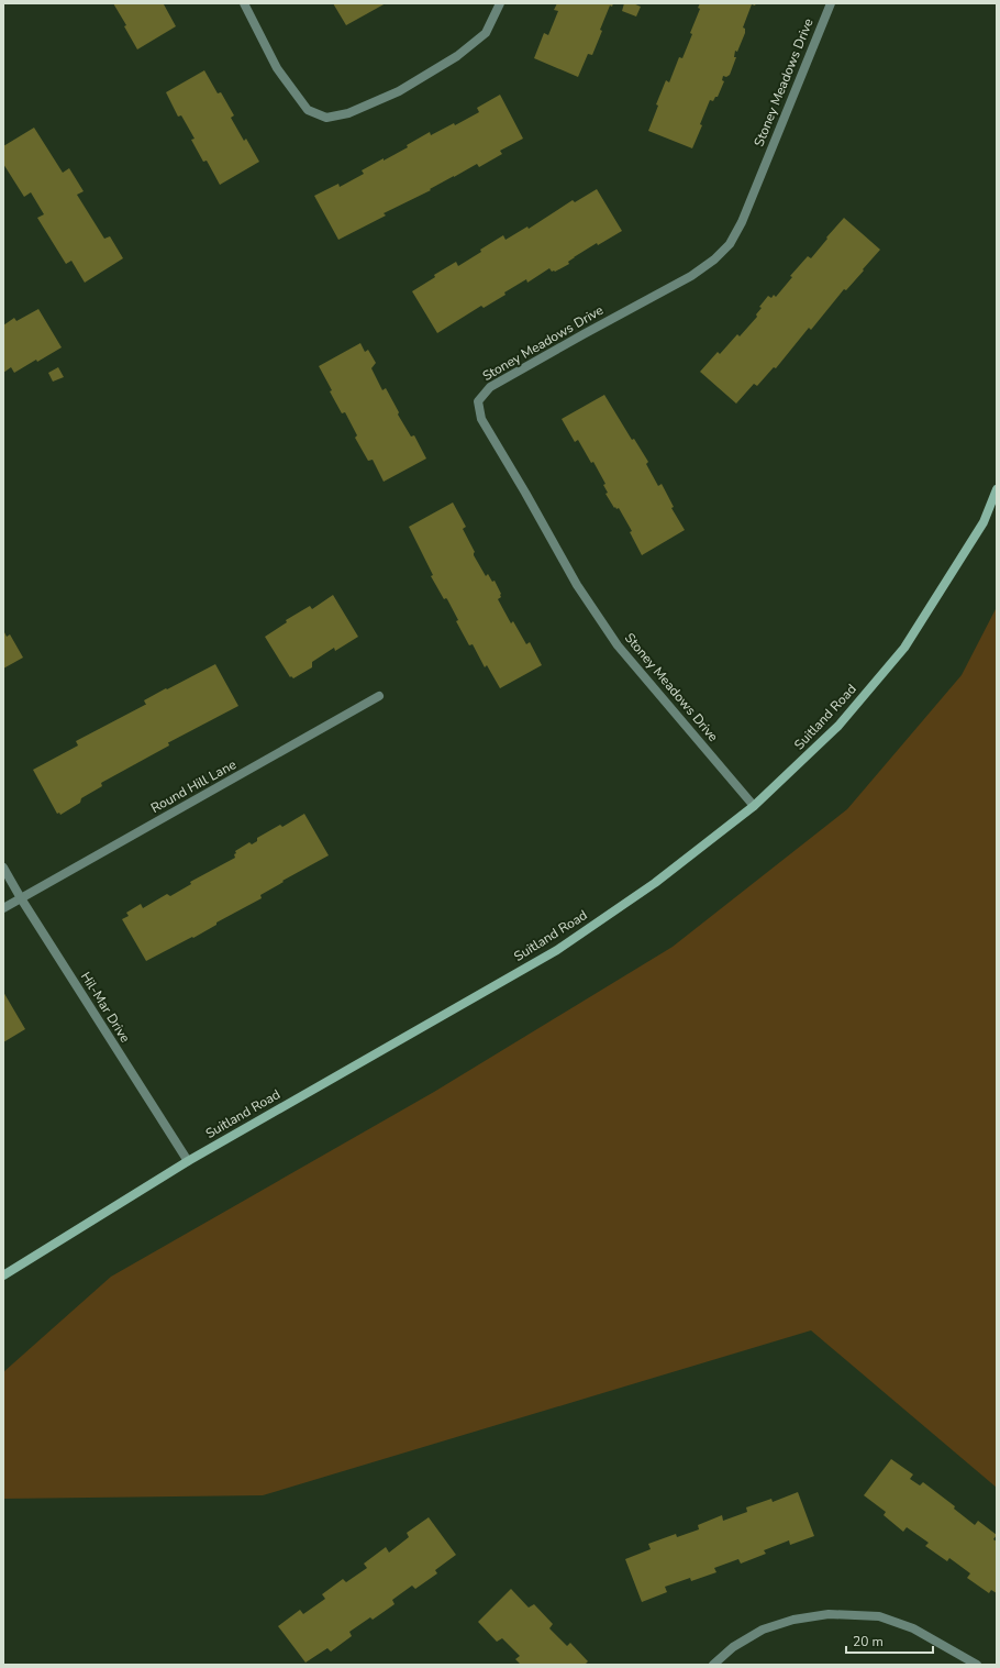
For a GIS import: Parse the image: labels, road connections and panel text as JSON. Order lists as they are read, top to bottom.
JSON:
{
  "streets": {
    "main road": ["Suitland Road"],
    "street": ["Stoney Meadows Drive", "Round Hill Lane", "Hil-Mar Drive"]
  },
  "crossings": [
    ["Stoney Meadows Drive", "Suitland Road"],
    ["Suitland Road", "Hil-Mar Drive"],
    ["Round Hill Lane", "Hil-Mar Drive"]
  ],
  "scale_bar": "20 m"
}
